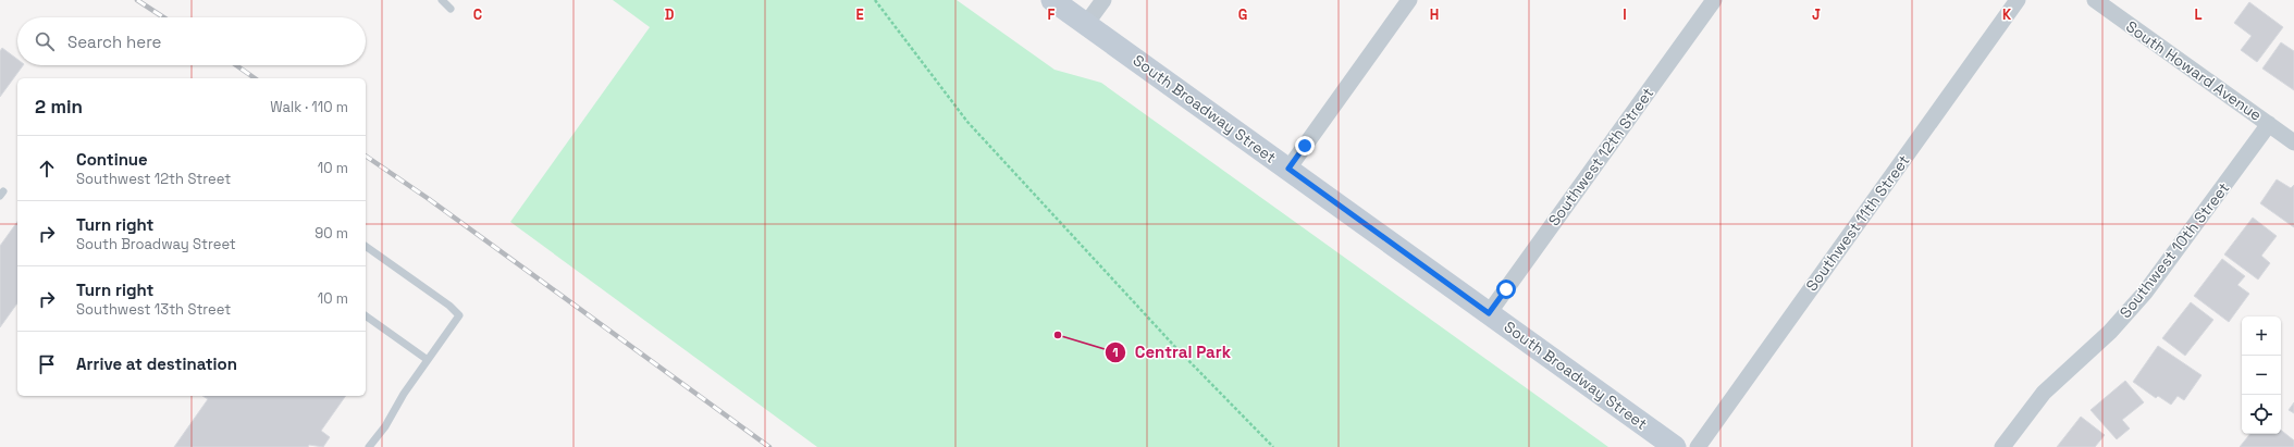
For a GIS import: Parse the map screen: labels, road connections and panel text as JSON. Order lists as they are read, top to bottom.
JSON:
{
  "streets": {
    "main road": ["South Broadway Street"],
    "street": [
      "South Howard Avenue",
      "Southwest 12th Street",
      "Southwest 11th Street",
      "Southwest 10th Street"
    ]
  },
  "crossings": [
    ["South Howard Avenue", "Southwest 10th Street"],
    ["South Broadway Street", "Southwest 12th Street"]
  ],
  "places": ["Central Park"],
  "page": {
    "search": "Search here",
    "heading": ["2 min", "Walk · 110 m"],
    "list": [
      ["Continue", "Southwest 12th Street", "10 m"],
      ["Turn right", "South Broadway Street", "90 m"],
      ["Turn right", "Southwest 13th Street", "10 m"],
      "Arrive at destination"
    ],
    "map_buttons": ["+", "−"]
  },
  "grid": {
    "columns": [
      "C",
      "D",
      "E",
      "F",
      "G",
      "H",
      "I",
      "J",
      "K",
      "L"
    ]
  }
}
